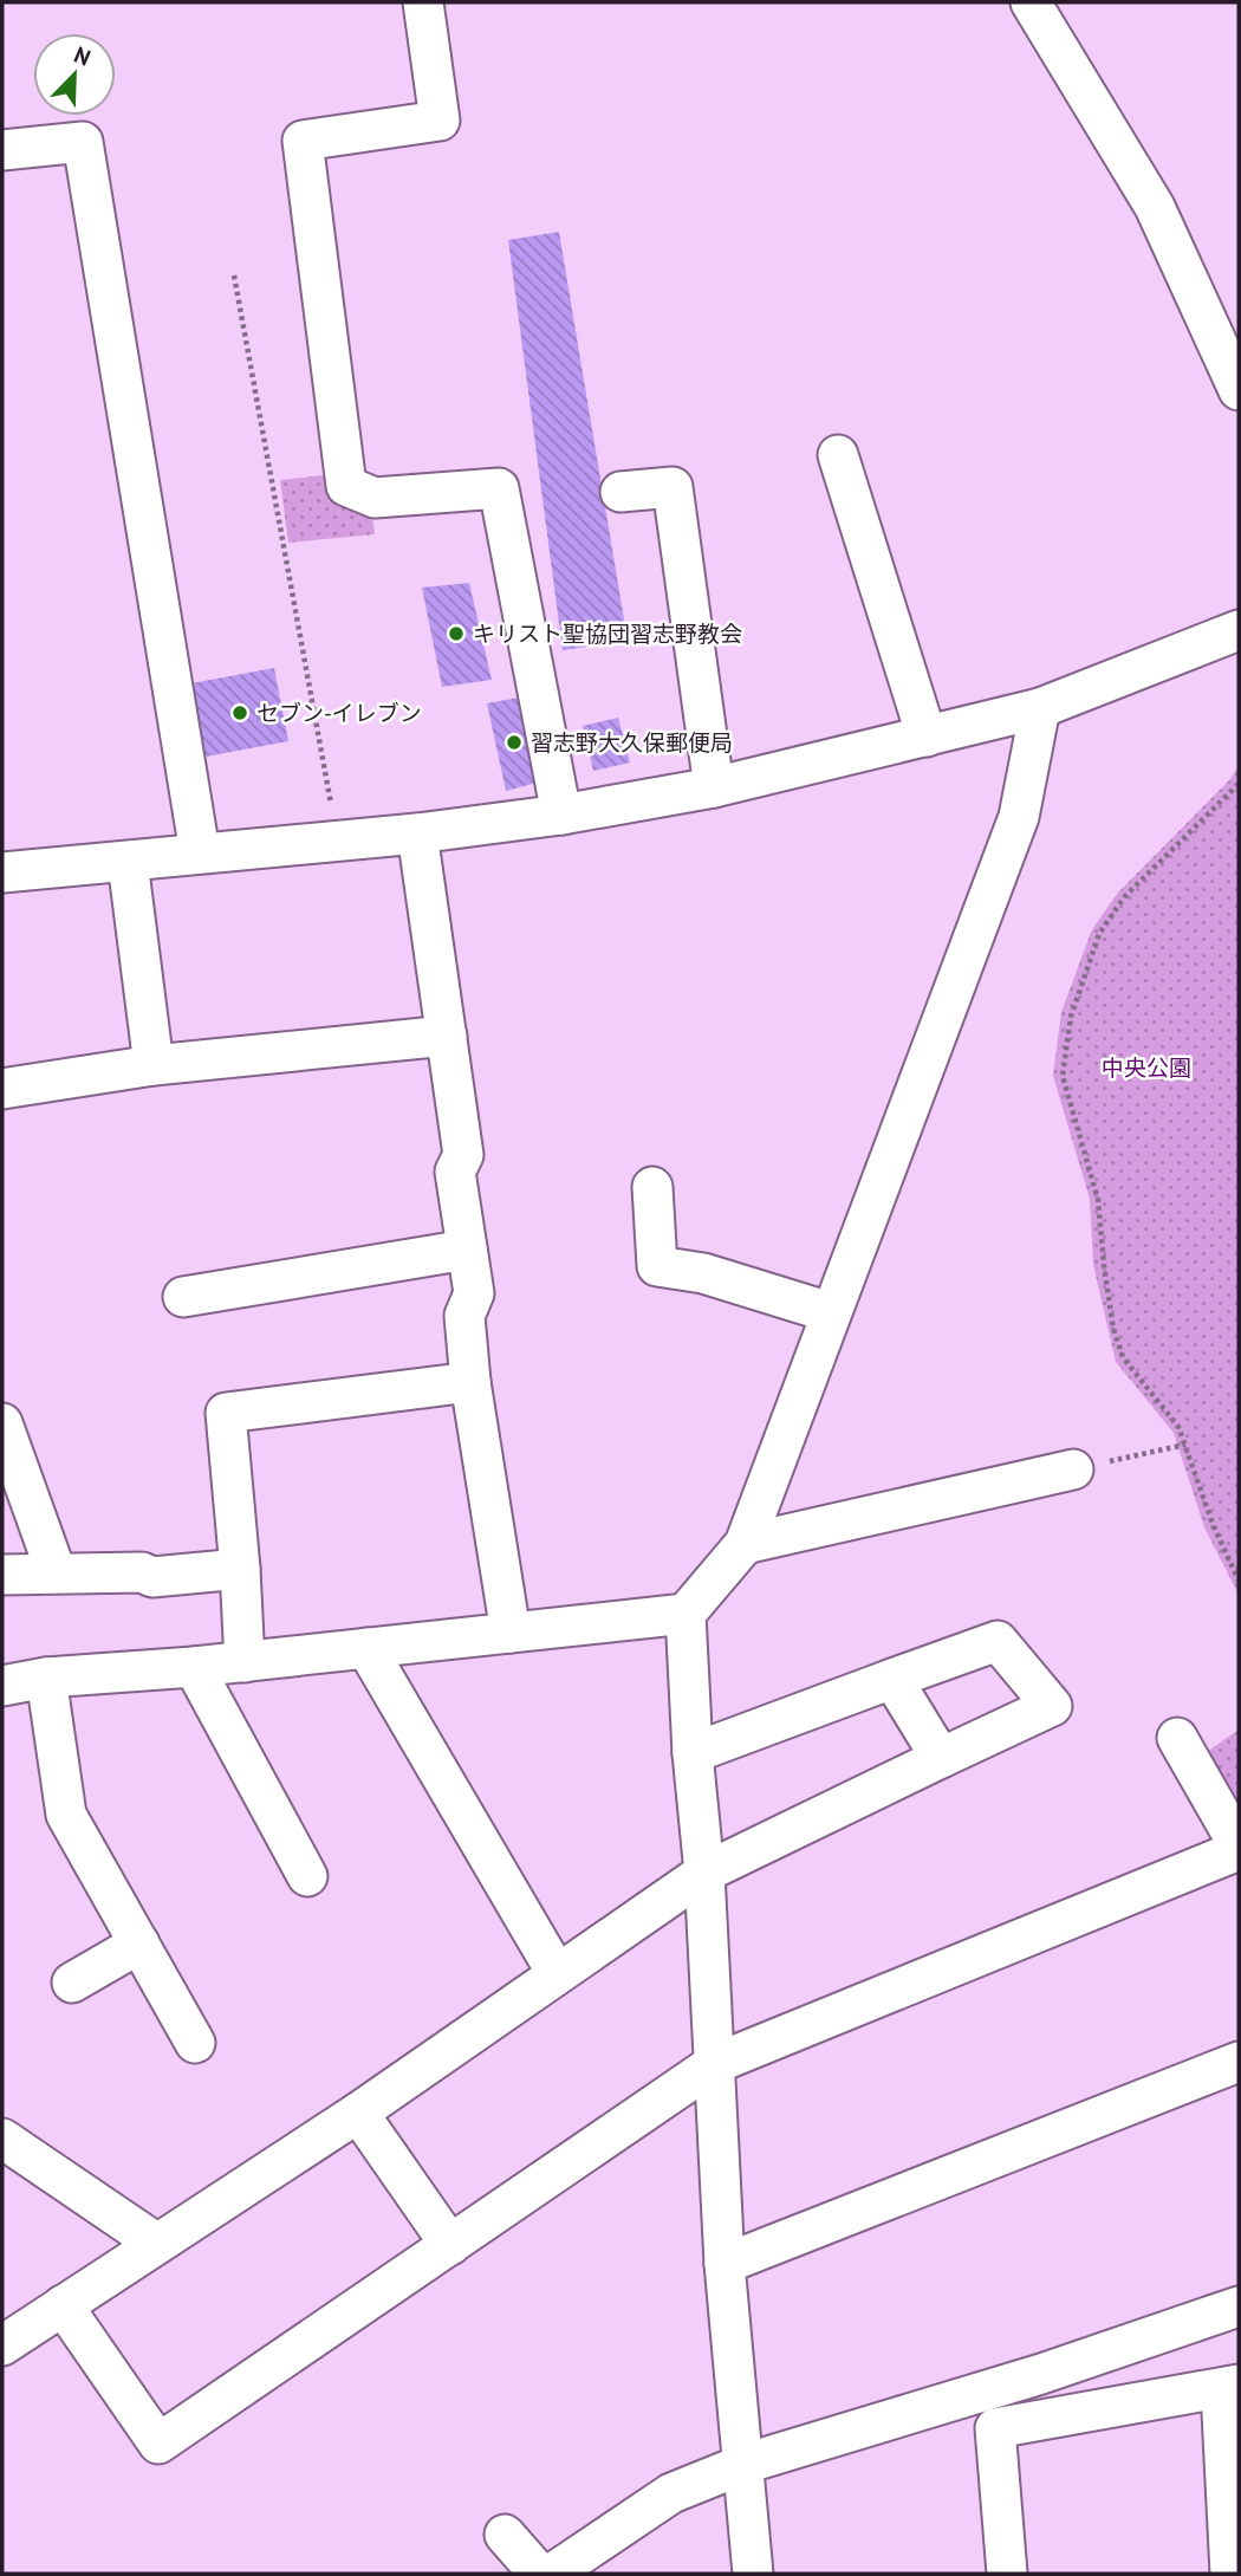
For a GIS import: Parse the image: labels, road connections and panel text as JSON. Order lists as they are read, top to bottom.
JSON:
{
  "parks": ["中央公園"],
  "places": ["キリスト聖協団習志野教会", "セブン-イレブン", "習志野大久保郵便局"],
  "north": "top right"
}
